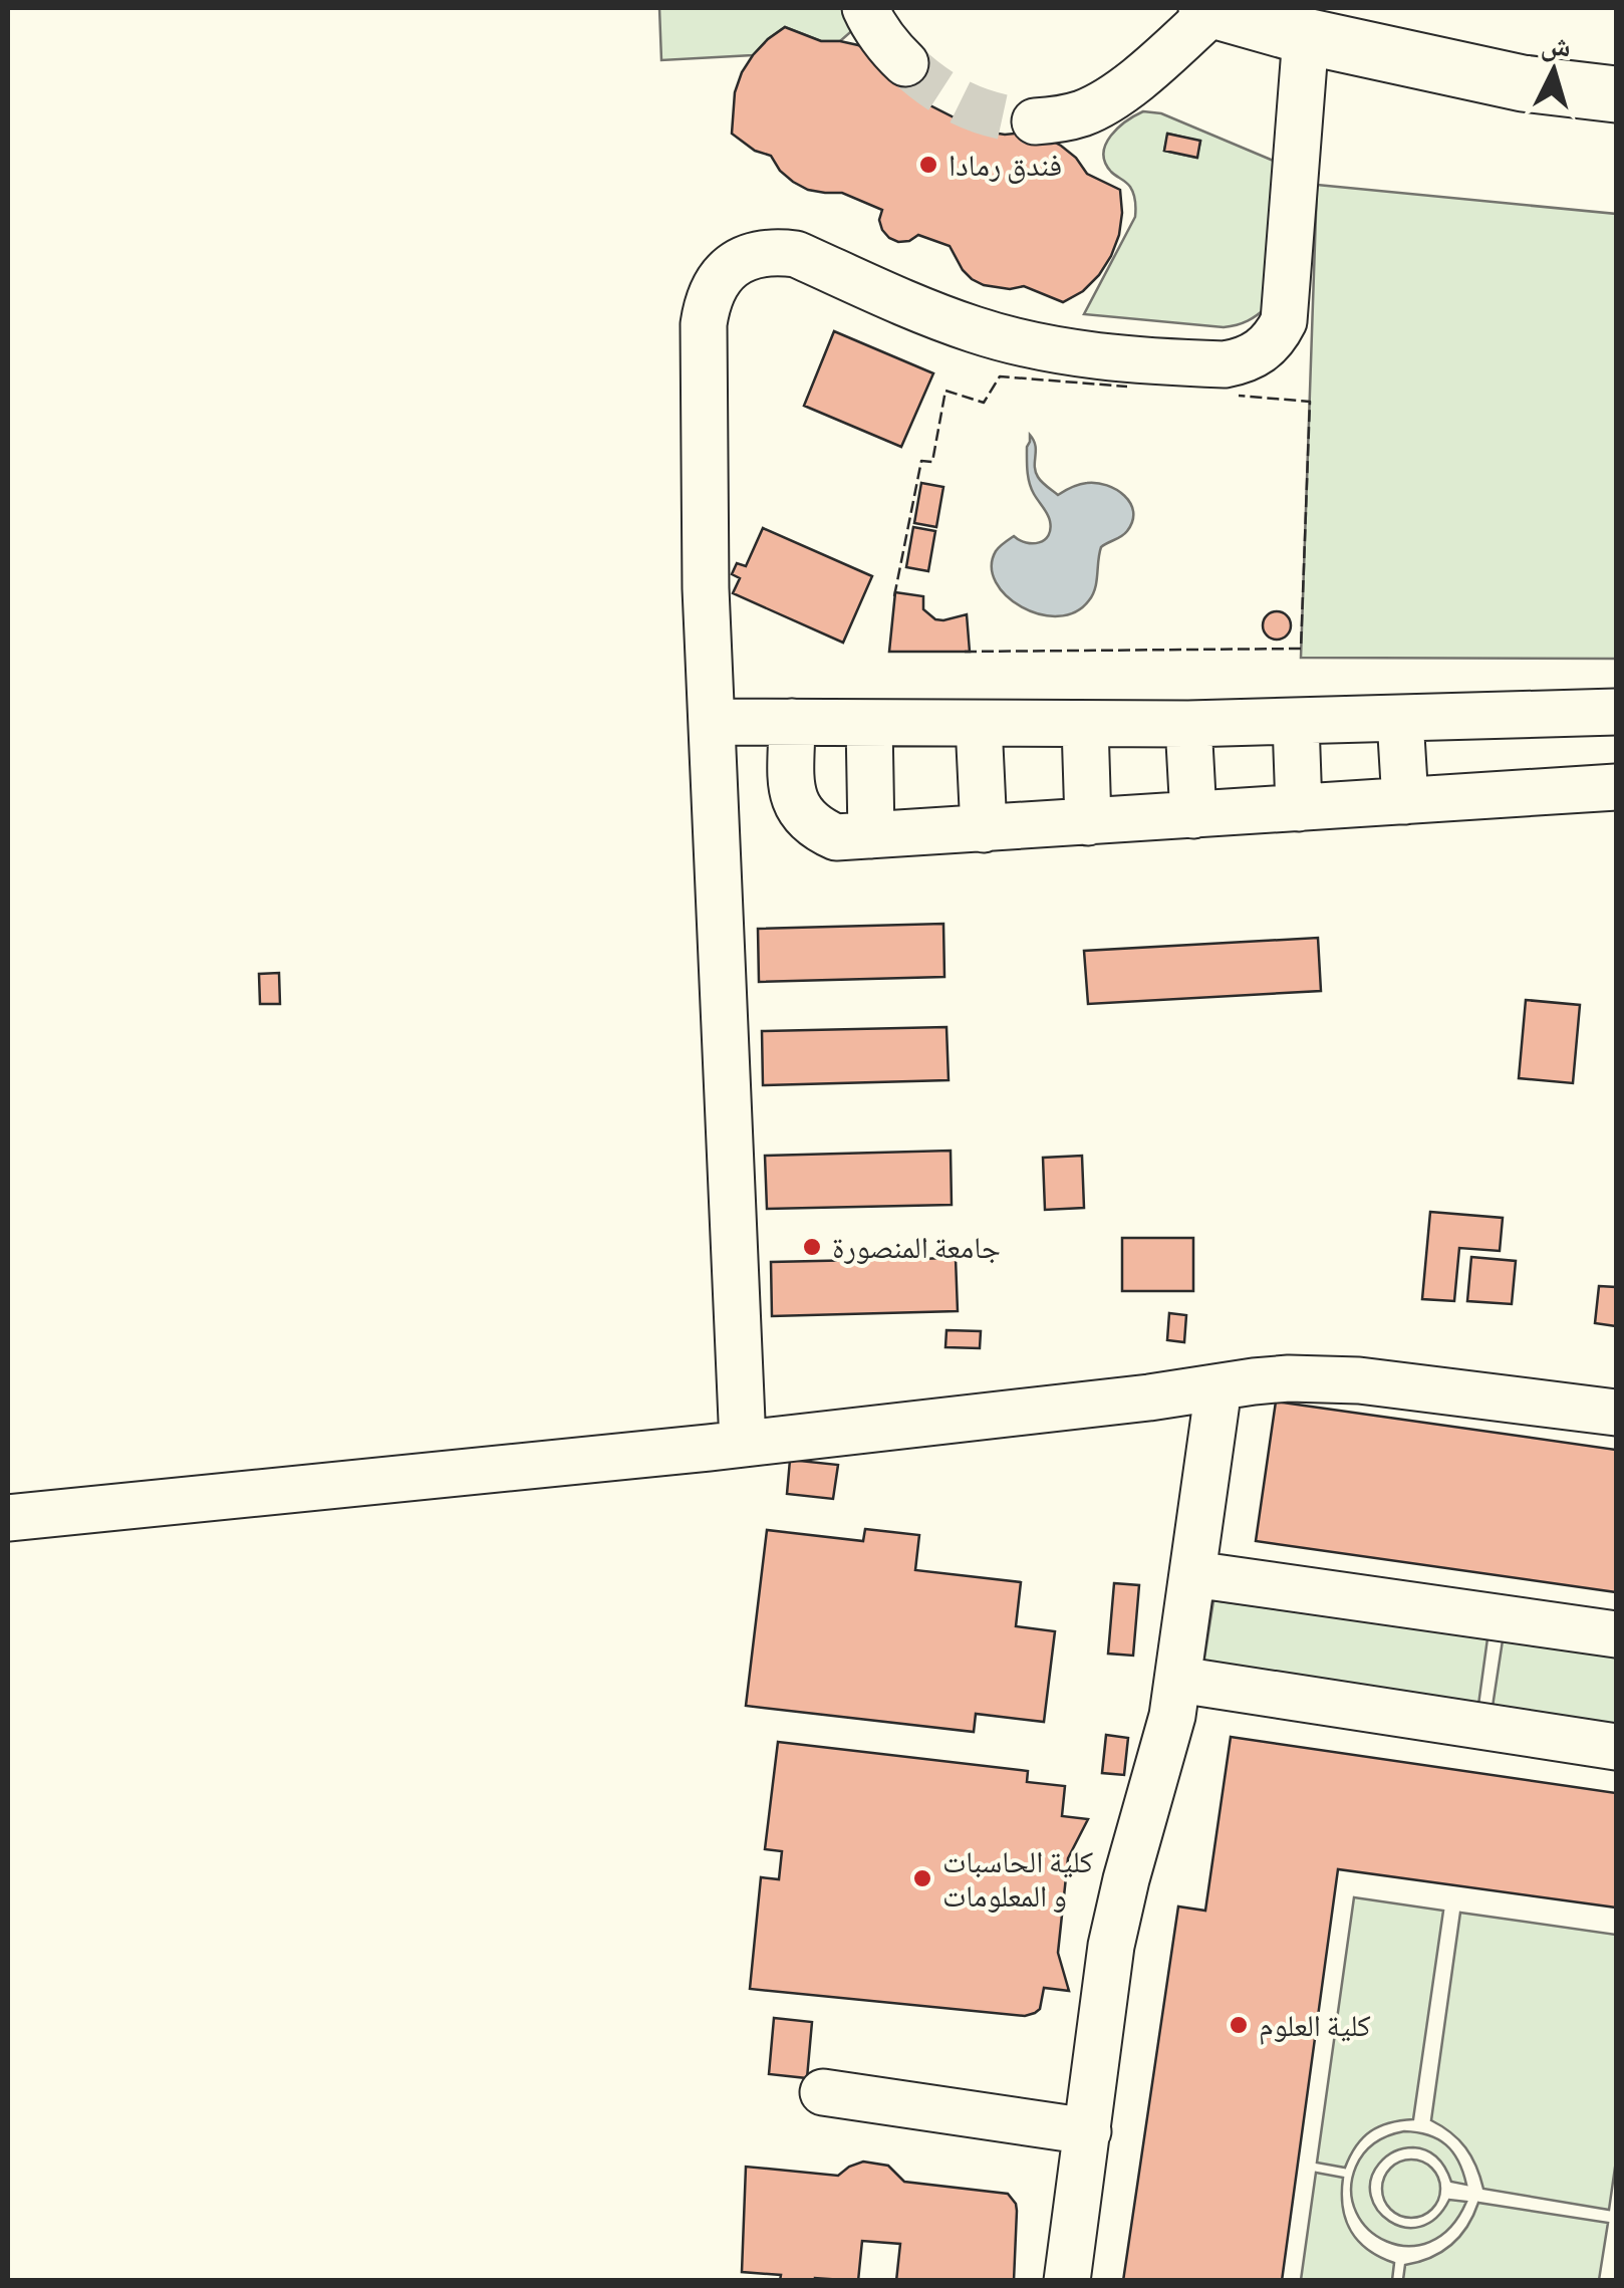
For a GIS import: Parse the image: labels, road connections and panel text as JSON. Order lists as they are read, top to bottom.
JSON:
{
  "places": [
    "فندق رمادا",
    "جامعة المنصورة",
    "كلية الحاسبات و المعلومات",
    "كلية العلوم"
  ],
  "north": "top"
}
